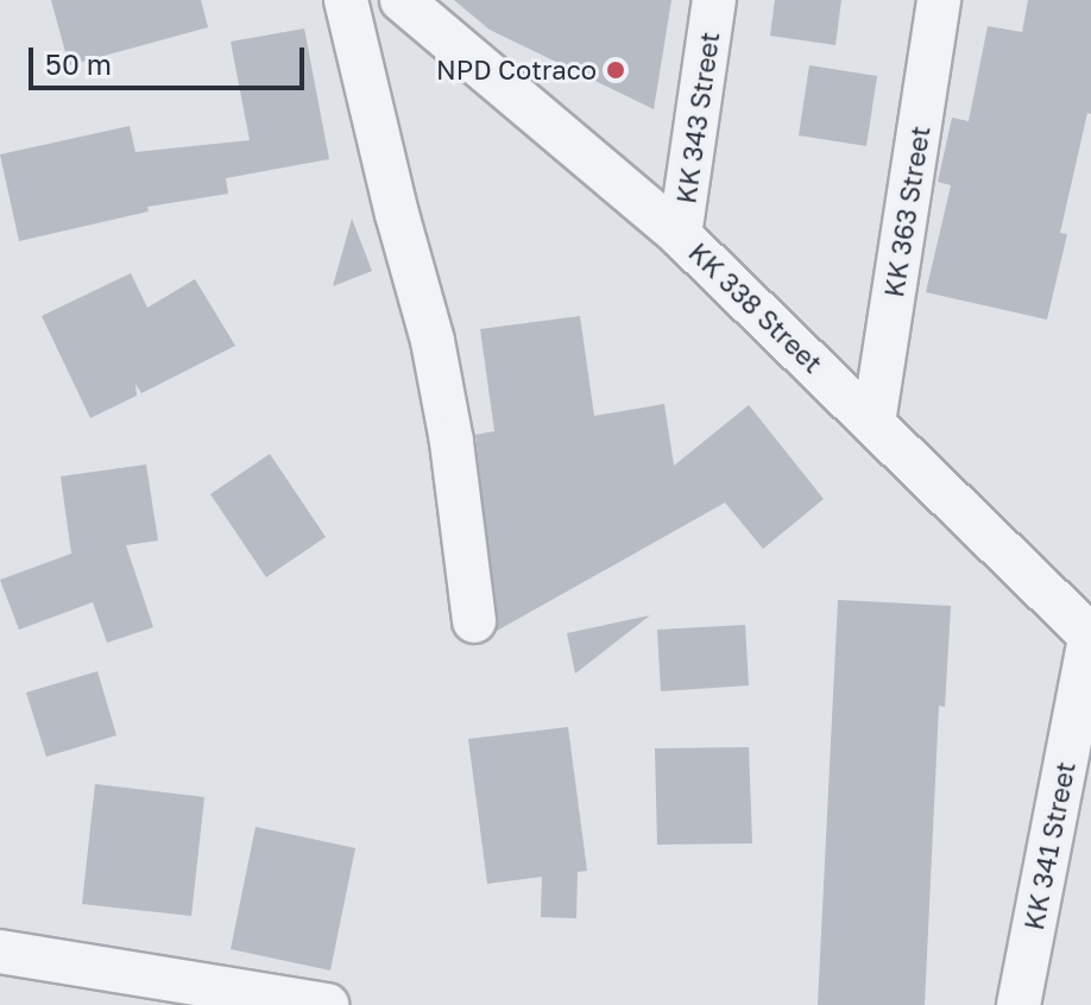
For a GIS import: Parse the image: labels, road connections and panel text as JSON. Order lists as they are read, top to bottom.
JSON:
{
  "streets": {
    "street": [
      "KK 343 Street",
      "KK 363 Street",
      "KK 338 Street",
      "KK 341 Street"
    ]
  },
  "crossings": [
    ["KK 343 Street", "KK 338 Street"],
    ["KK 363 Street", "KK 338 Street"],
    ["KK 338 Street", "KK 341 Street"]
  ],
  "places": ["NPD Cotraco"],
  "scale_bar": "50 m"
}
